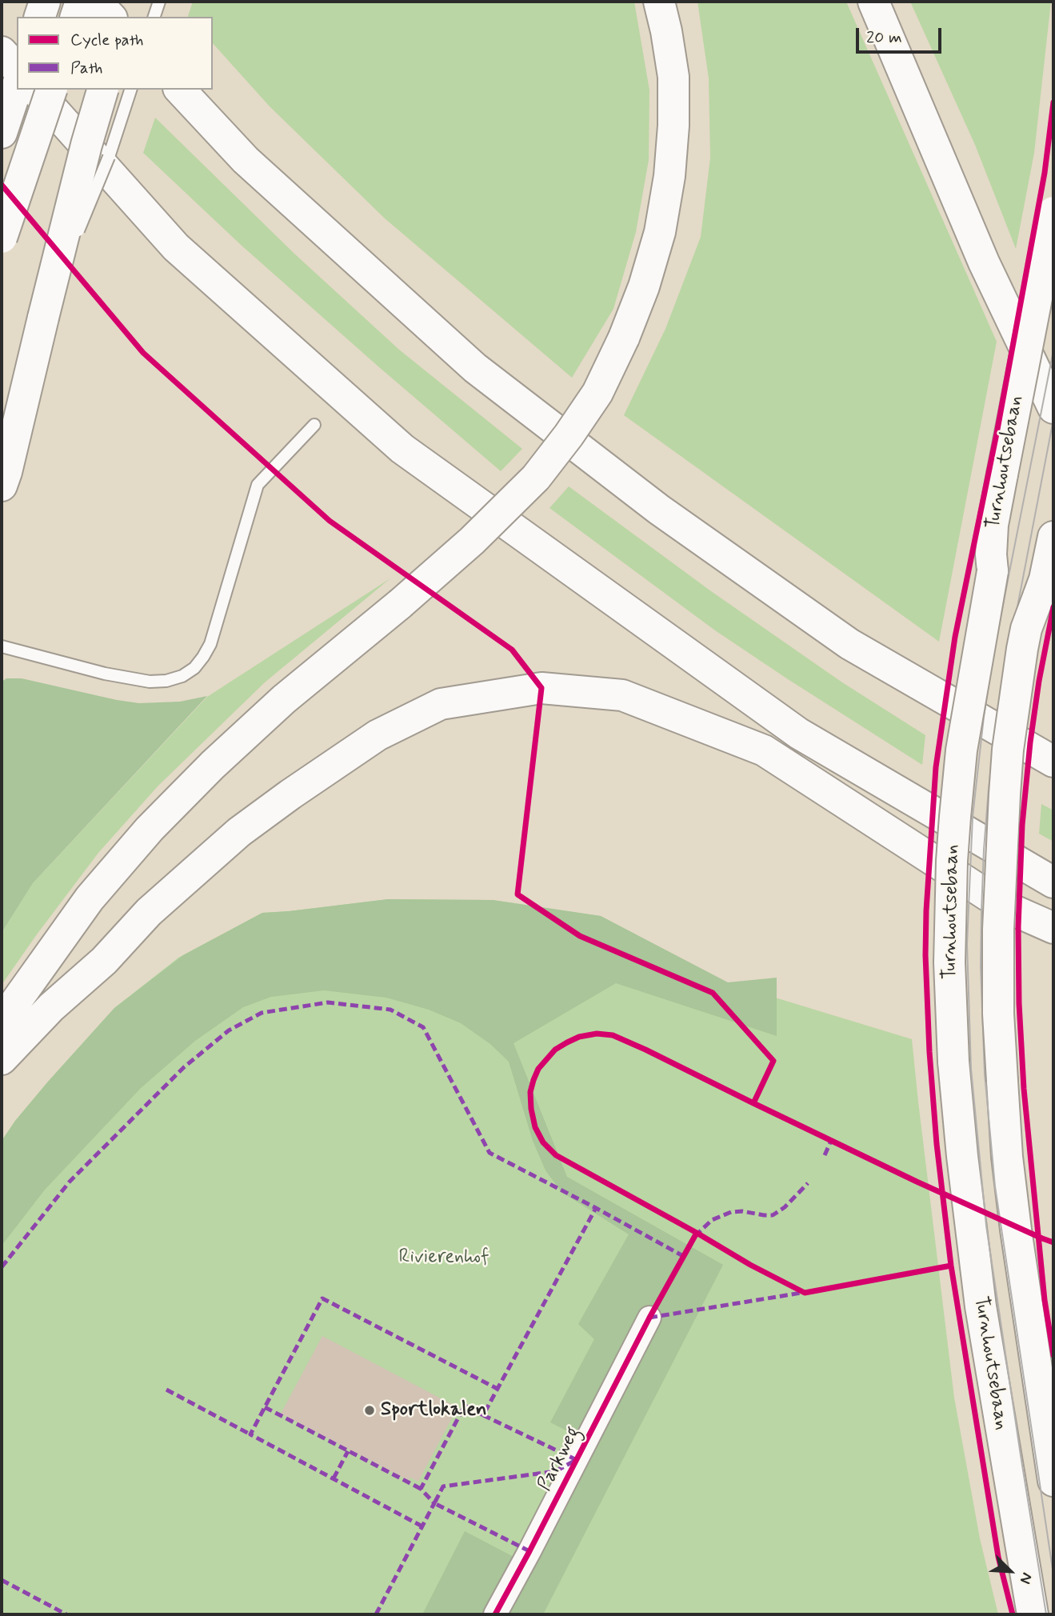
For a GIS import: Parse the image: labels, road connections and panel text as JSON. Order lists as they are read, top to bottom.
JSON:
{
  "streets": {
    "main road": ["Turnhoutsebaan"],
    "street": ["Parkweg"]
  },
  "parks": ["Rivierenhof"],
  "places": ["Sportlokalen"],
  "legend": ["Cycle path", "Path"],
  "scale_bar": "20 m",
  "north": "bottom right"
}
